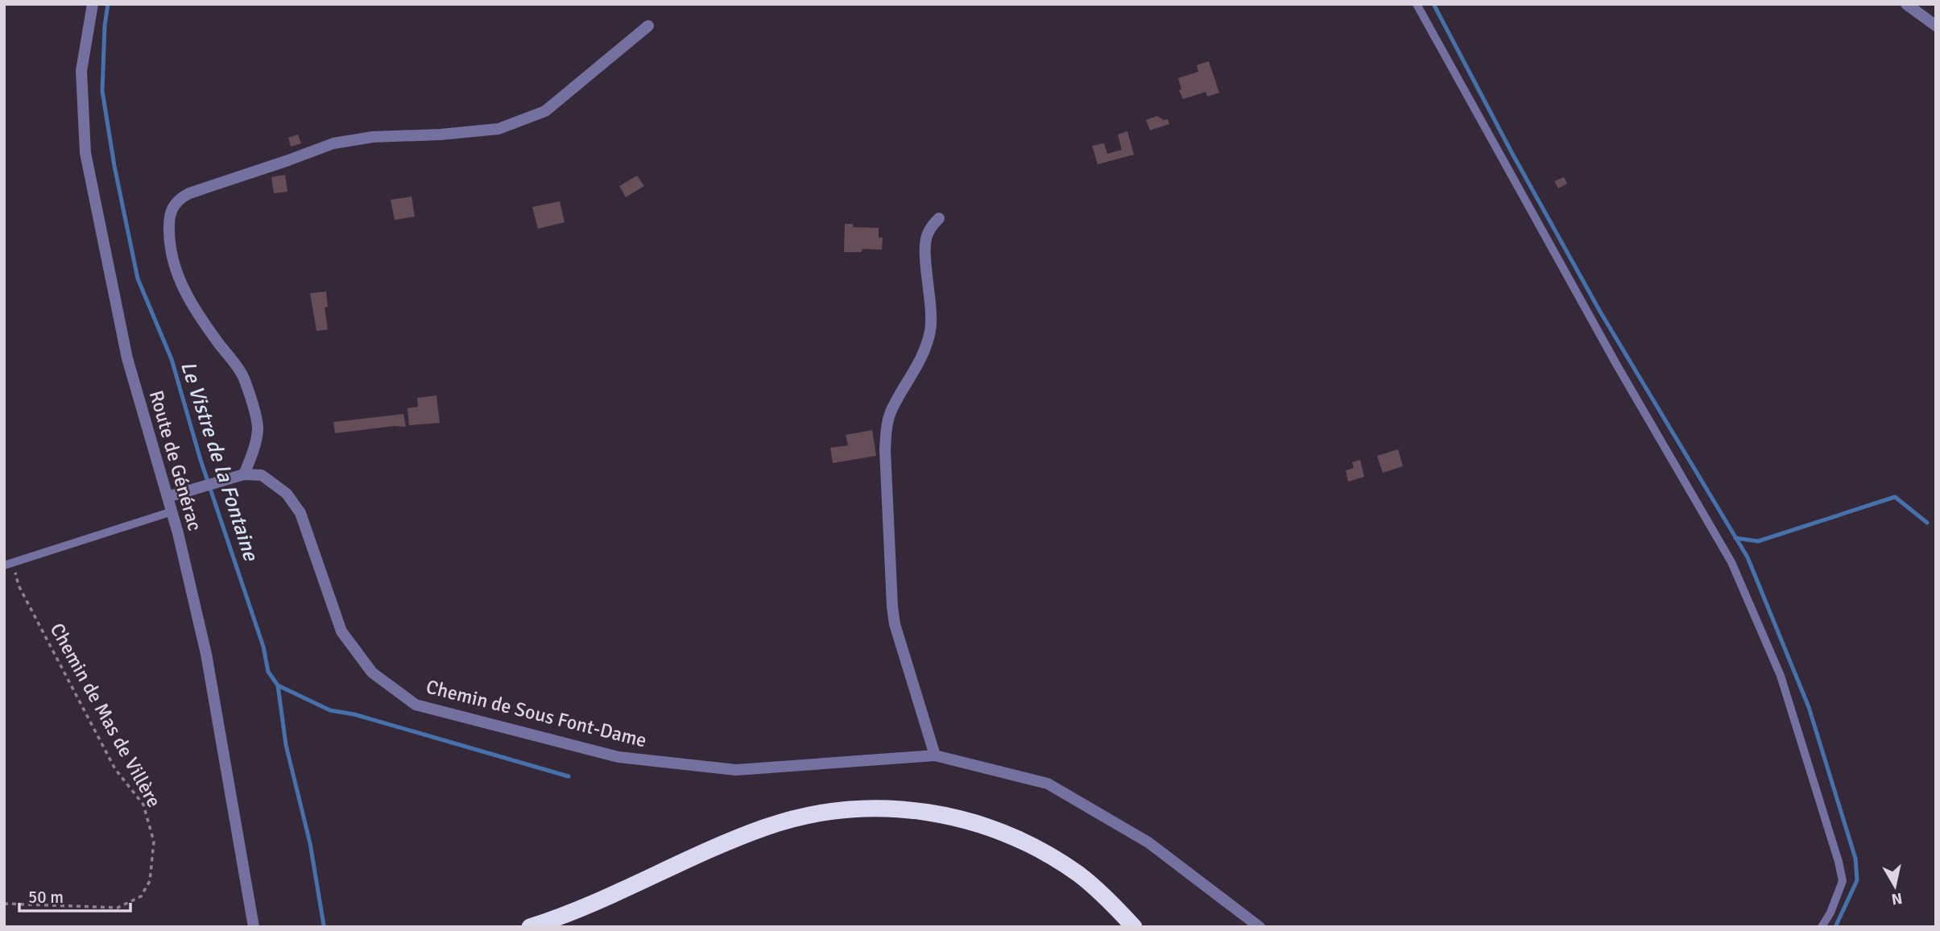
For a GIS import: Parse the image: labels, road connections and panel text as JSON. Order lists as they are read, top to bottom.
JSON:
{
  "streets": {
    "street": ["Route de Générac", "Chemin de Sous Font-Dame"],
    "path": ["Chemin de Mas de Villère"]
  },
  "water": ["Le Vistre de la Fontaine"],
  "scale_bar": "50 m",
  "north": "bottom"
}
